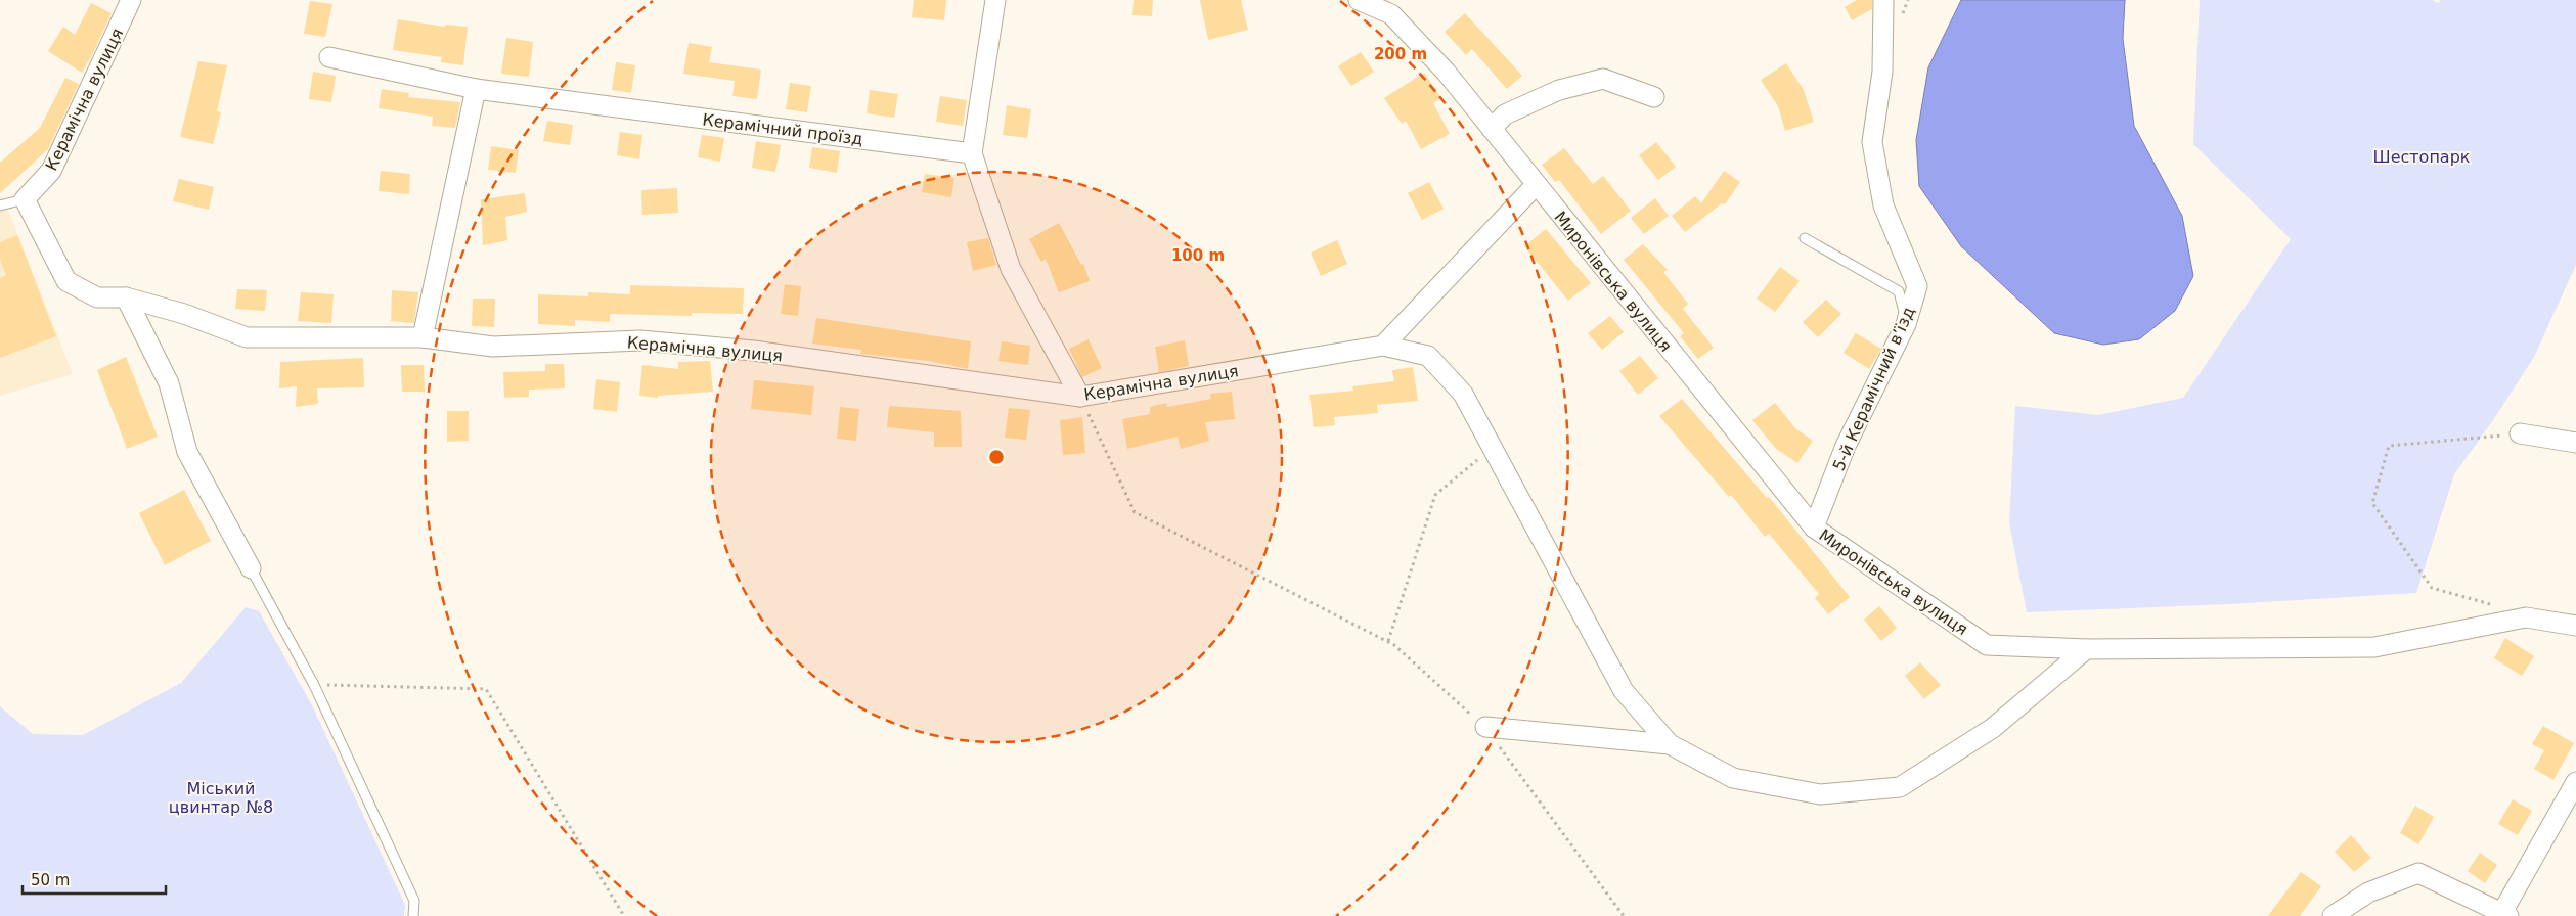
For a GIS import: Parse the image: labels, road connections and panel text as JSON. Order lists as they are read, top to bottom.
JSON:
{
  "streets": {
    "street": [
      "Керамічна вулиця",
      "Керамічний проїзд",
      "Миронівська вулиця",
      "5-й Керамічний в’їзд"
    ]
  },
  "crossings": [
    ["Миронівська вулиця", "5-й Керамічний в’їзд"]
  ],
  "parks": ["Шестопарк", "Міський цвинтар №8"],
  "scale_bar": "50 m",
  "rings": ["200 m", "100 m"]
}
